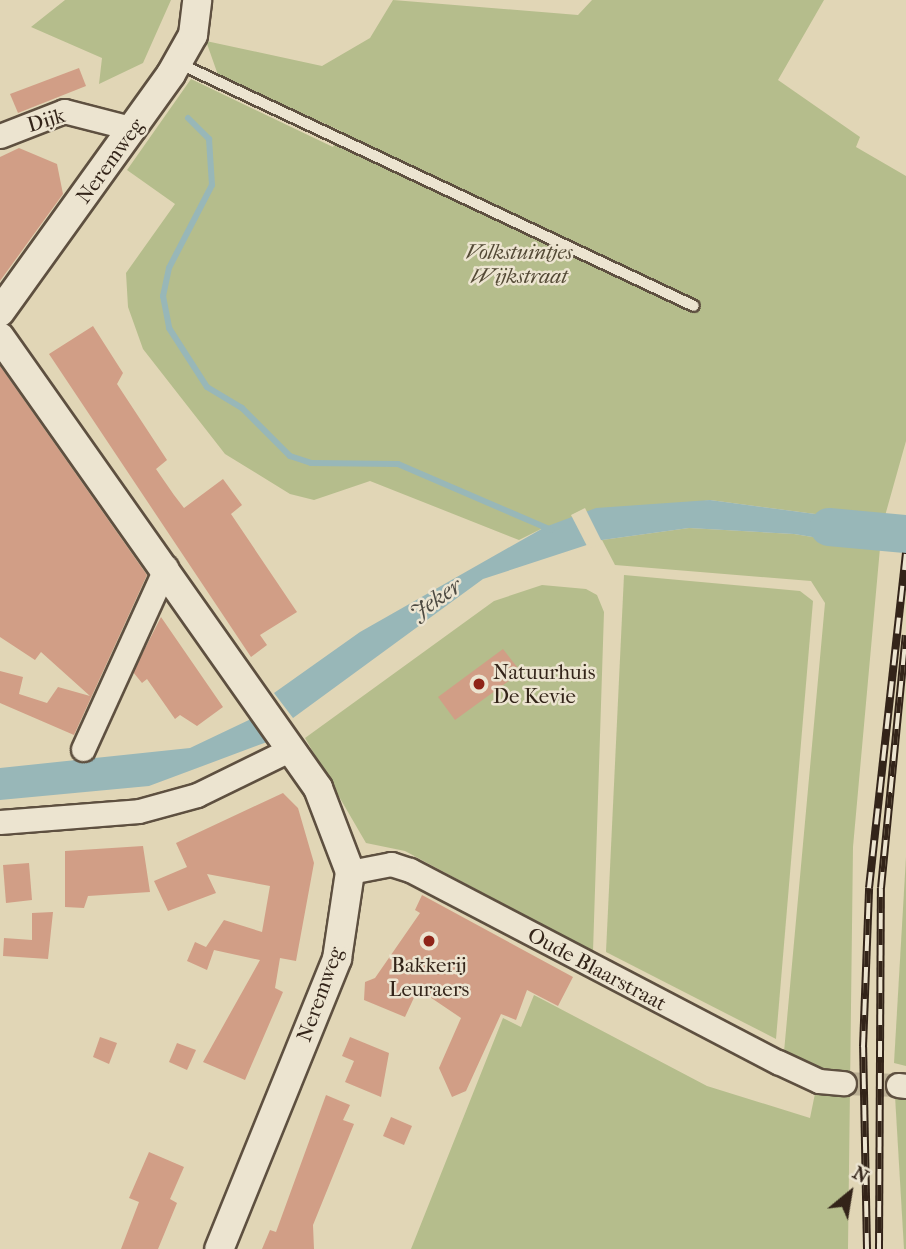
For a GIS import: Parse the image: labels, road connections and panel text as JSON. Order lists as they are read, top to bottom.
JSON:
{
  "streets": {
    "street": ["Dijk", "Neremweg", "Oude Blaarstraat"]
  },
  "crossings": [
    ["Dijk", "Neremweg"],
    ["Neremweg", "Oude Blaarstraat"]
  ],
  "water": ["Jeker"],
  "parks": ["Volkstuintjes Wijkstraat"],
  "places": ["Natuurhuis De Kevie", "Bakkerij Leuraers"],
  "north": "top right"
}
